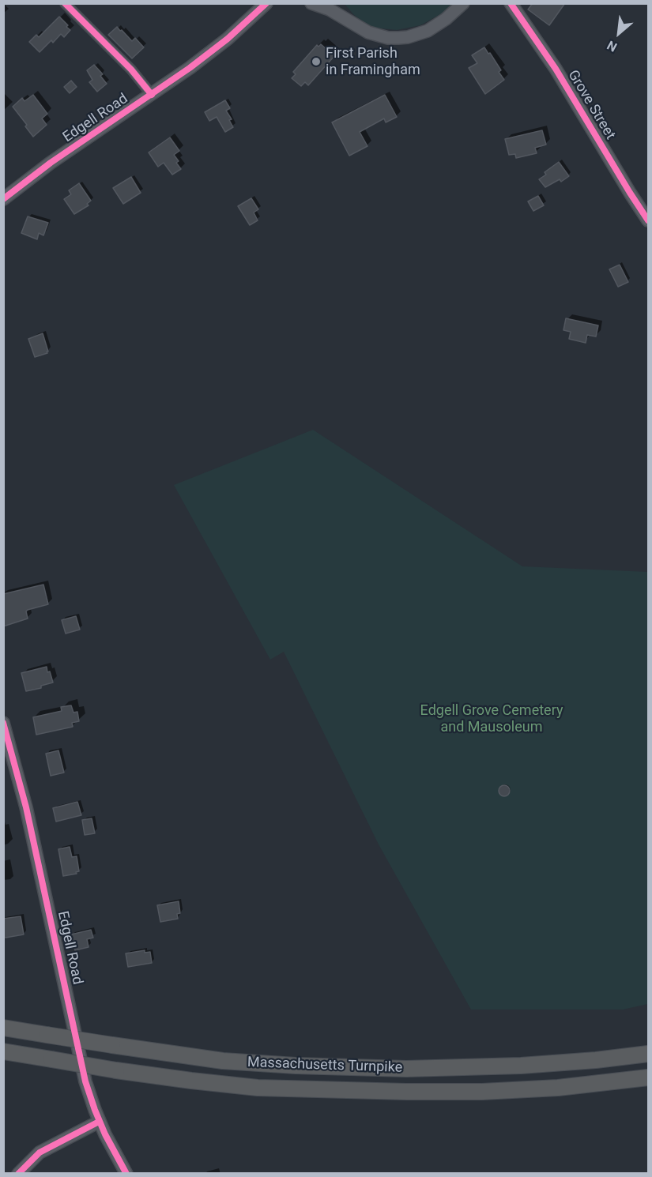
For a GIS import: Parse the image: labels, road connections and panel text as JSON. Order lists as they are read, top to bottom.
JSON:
{
  "streets": {
    "highway": ["Massachusetts Turnpike"],
    "main road": ["Grove Street", "Edgell Road"]
  },
  "parks": ["Edgell Grove Cemetery and Mausoleum"],
  "places": ["First Parish in Framingham"],
  "north": "bottom left"
}
